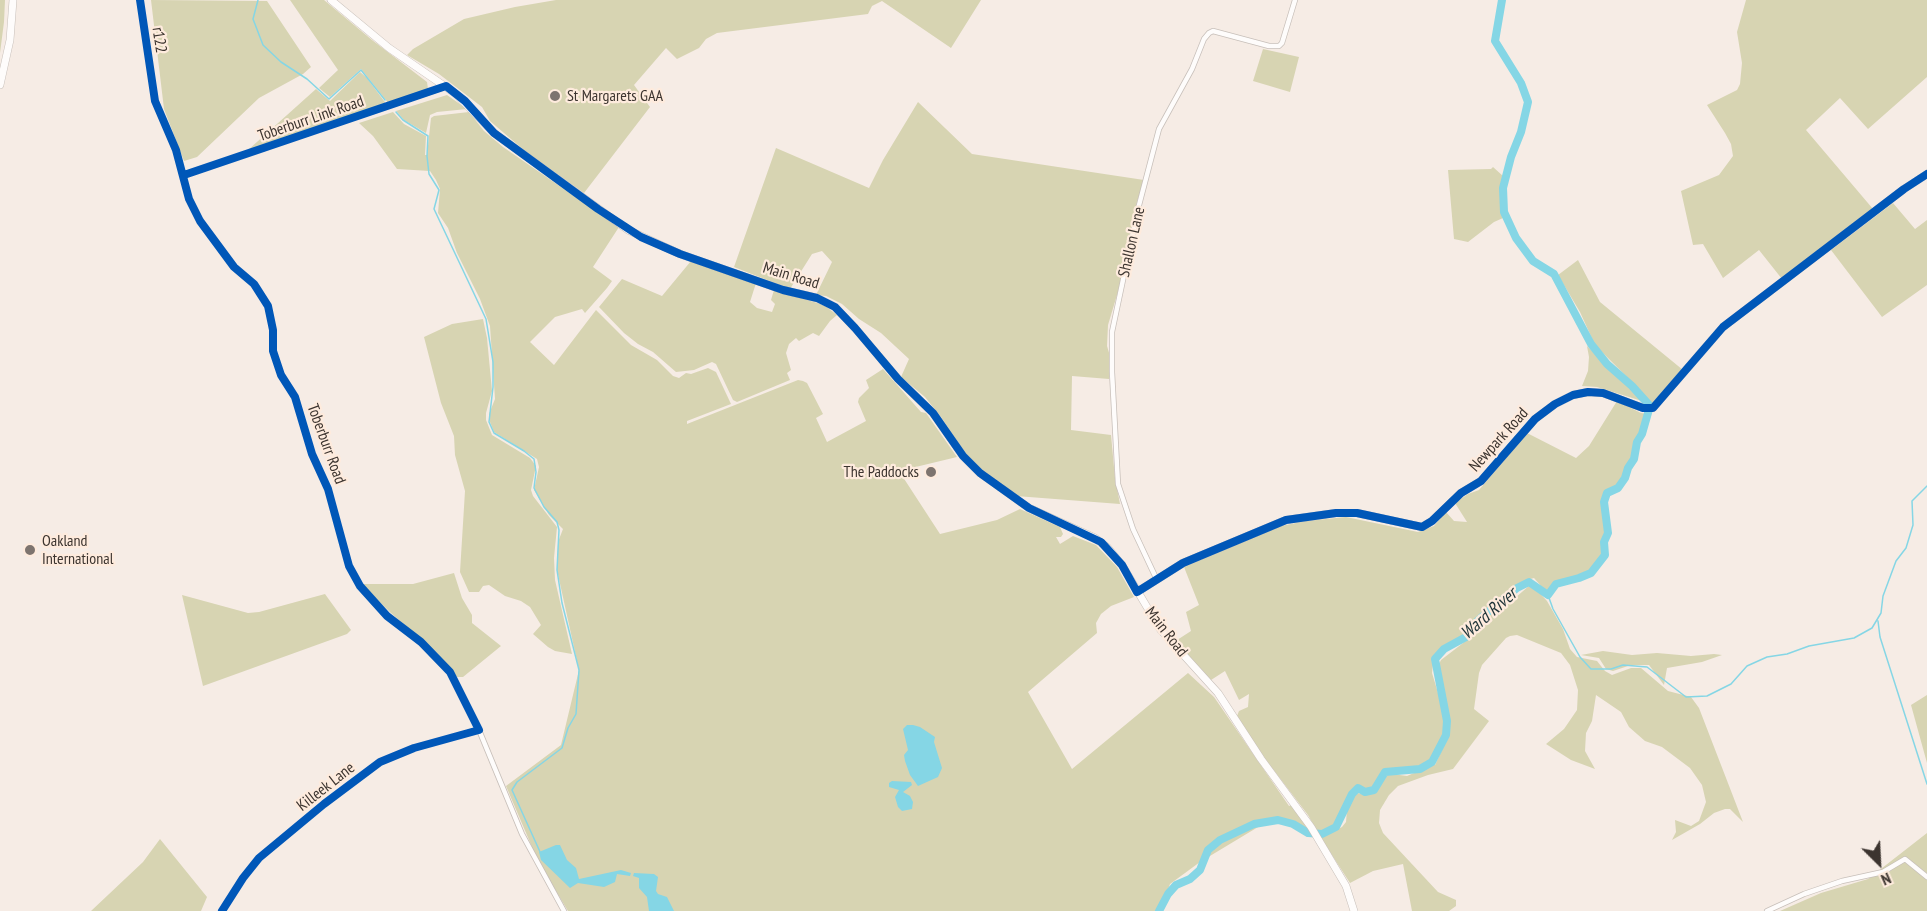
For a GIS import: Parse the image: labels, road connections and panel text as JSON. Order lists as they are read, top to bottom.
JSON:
{
  "streets": {
    "main road": ["Main Road", "Newpark Road"],
    "street": [
      "r122",
      "Toberburr Link Road",
      "Shallon Lane",
      "Toberburr Road",
      "Killeek Lane"
    ]
  },
  "crossings": [
    ["r122", "Toberburr Road"],
    ["Toberburr Link Road", "Main Road"],
    ["Toberburr Link Road", "Toberburr Road"],
    ["Shallon Lane", "Newpark Road"],
    ["Main Road", "Newpark Road"],
    ["Toberburr Road", "Killeek Lane"]
  ],
  "water": ["Ward River"],
  "places": ["St Margarets GAA", "The Paddocks", "Oakland International"],
  "north": "bottom right"
}
